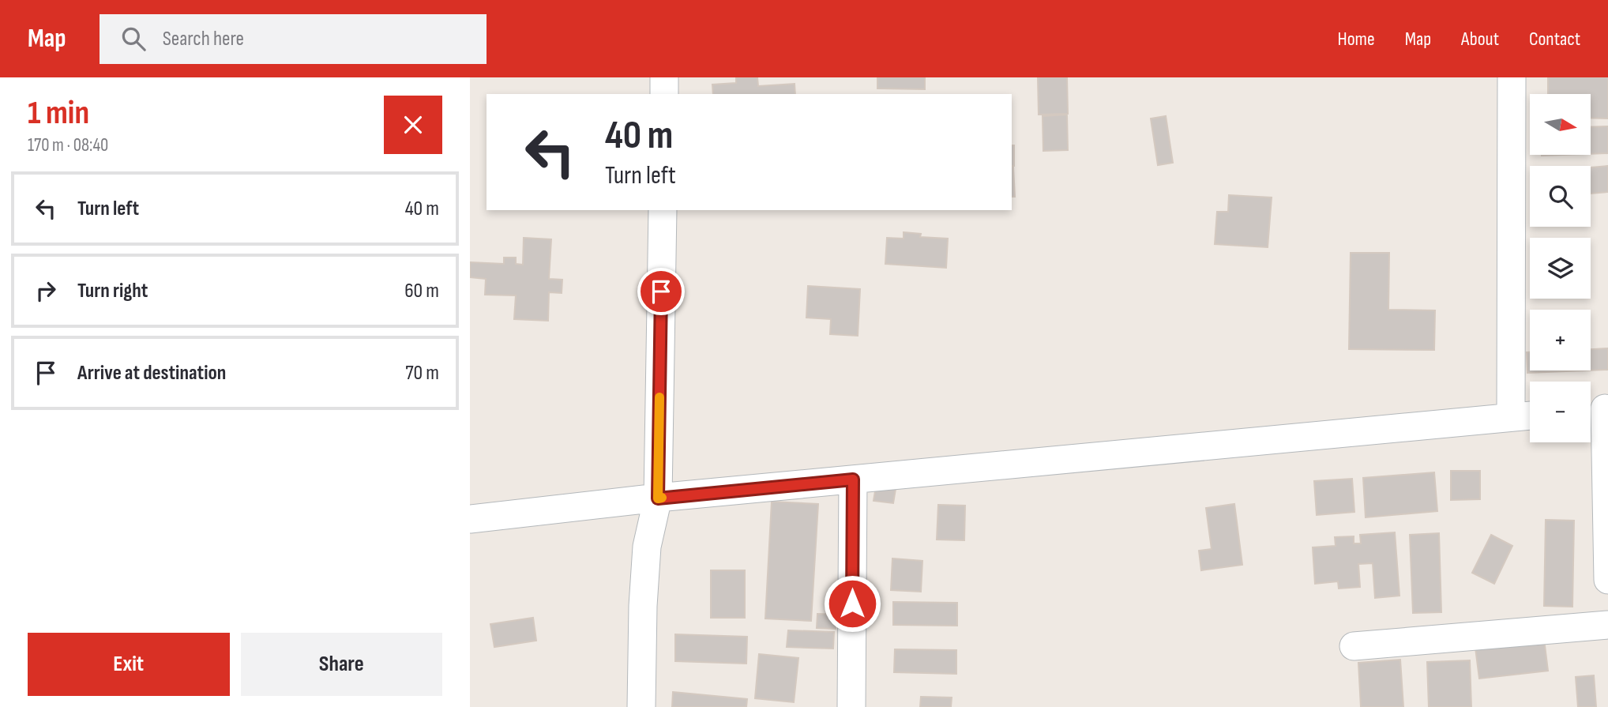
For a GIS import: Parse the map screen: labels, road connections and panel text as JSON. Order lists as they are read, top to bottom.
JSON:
{
  "north": "right",
  "page": {
    "header": "Map",
    "search": "Search here",
    "nav": [
      "Home",
      "Map",
      "About",
      "Contact"
    ],
    "heading": ["1 min", "170 m · 08:40"],
    "map_buttons": ["+", "−"],
    "turn": ["40 m", "Turn left"],
    "list": [
      {
        "name": "Turn left",
        "value": "40 m"
      },
      {
        "name": "Turn right",
        "value": "60 m"
      },
      {
        "name": "Arrive at destination",
        "value": "70 m"
      }
    ],
    "buttons": ["Exit", "Share"]
  }
}
